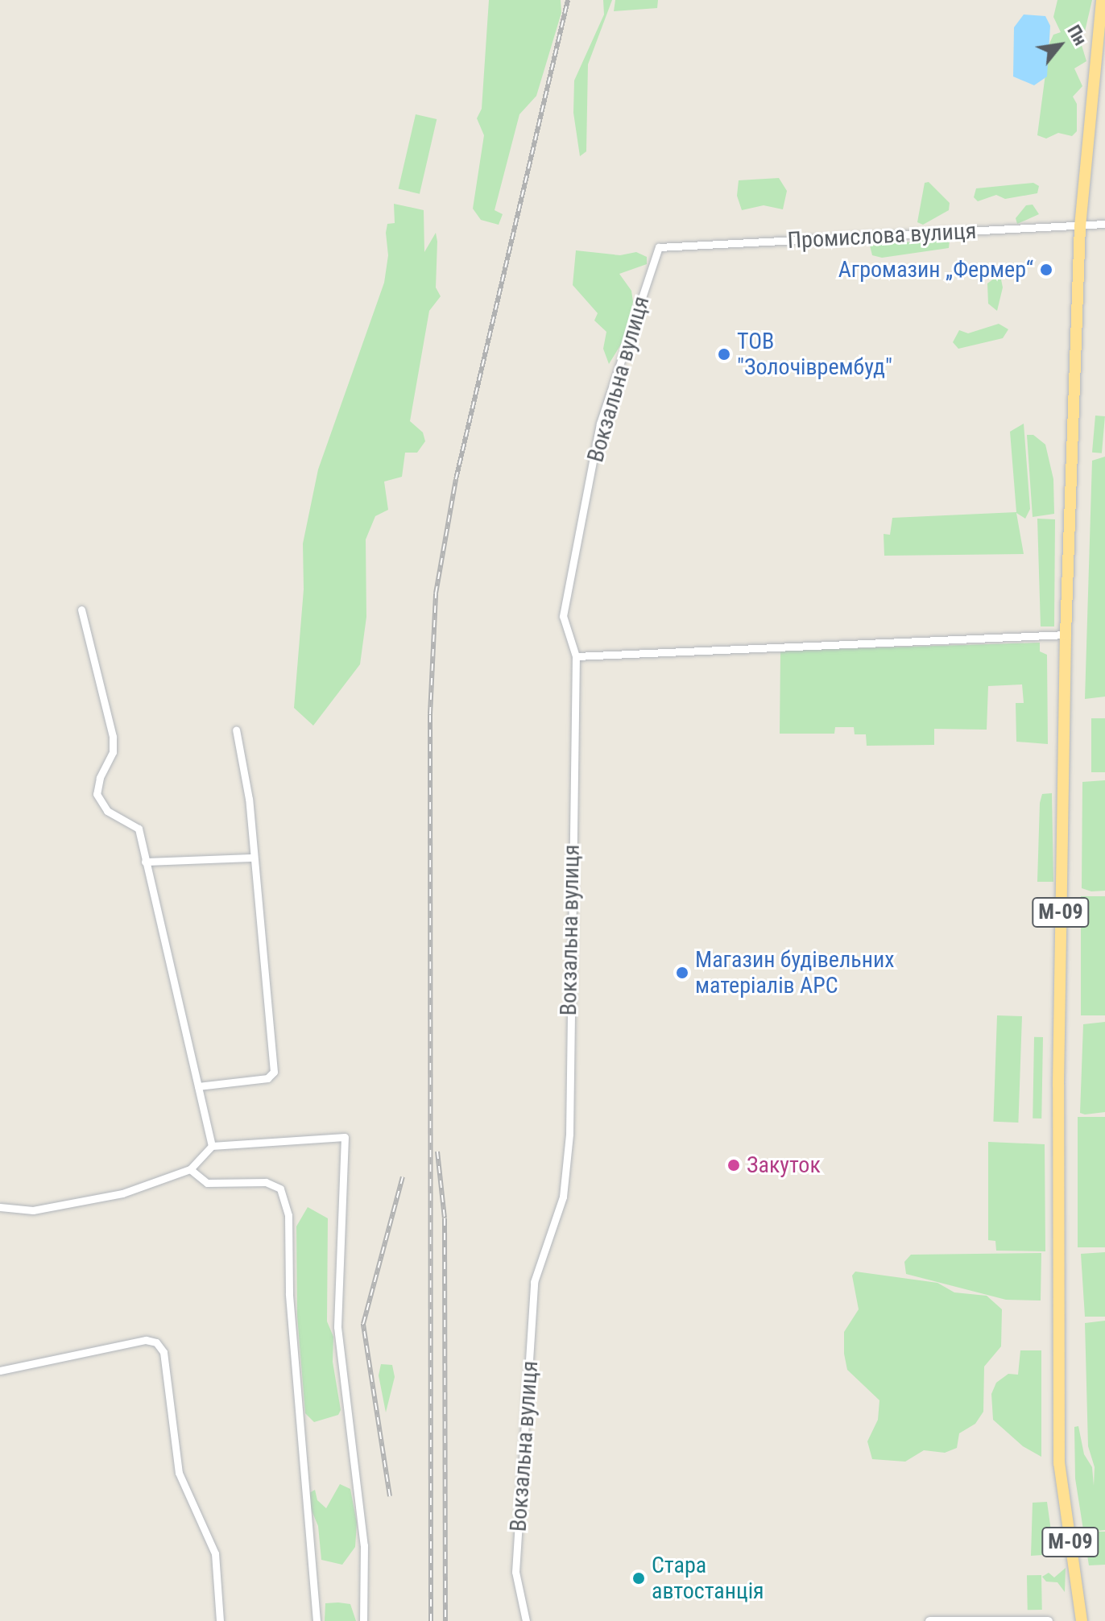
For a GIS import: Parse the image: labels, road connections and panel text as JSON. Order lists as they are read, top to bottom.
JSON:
{
  "streets": {
    "highway": ["М-09"],
    "street": ["Промислова вулиця", "Вокзальна вулиця"]
  },
  "crossings": [
    ["Промислова вулиця", "Вокзальна вулиця"],
    ["Промислова вулиця", "М-09"]
  ],
  "places": [
    "Агромазин „Фермер“",
    "ТОВ \"Золочіврембуд\"",
    "Магазин будівельних матеріалів APC",
    "Закуток",
    "Стара автостанція"
  ],
  "north": "top right"
}
